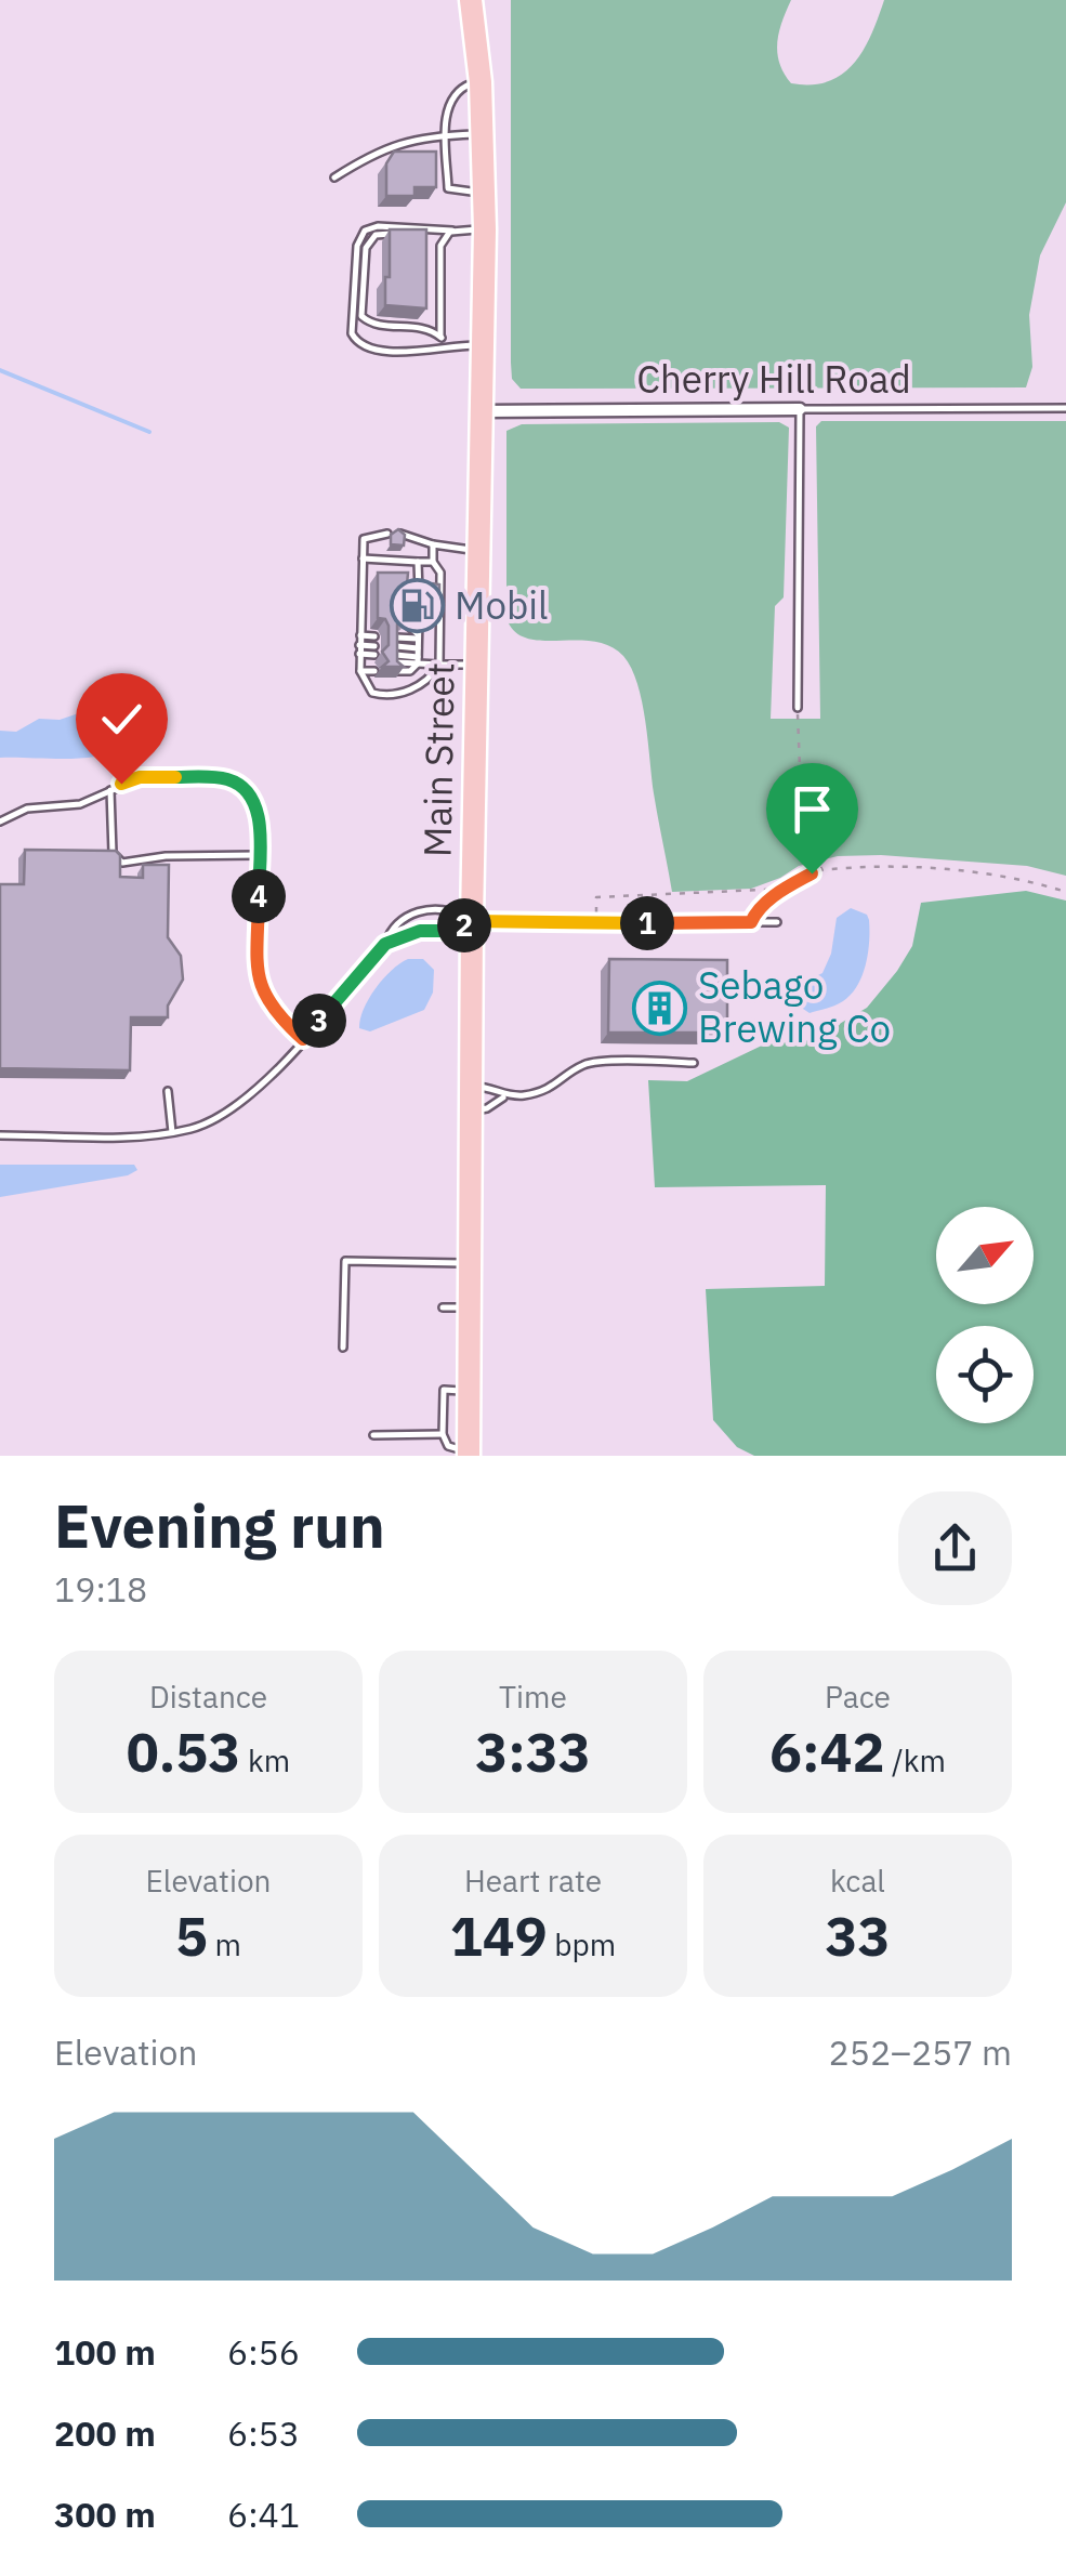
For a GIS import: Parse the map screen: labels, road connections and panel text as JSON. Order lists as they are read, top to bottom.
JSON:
{
  "streets": {
    "highway": ["Main Street"],
    "street": ["Cherry Hill Road"]
  },
  "crossings": [
    ["Cherry Hill Road", "Main Street"]
  ],
  "places": {
    "fuel station": ["Mobil"],
    "building": ["Sebago Brewing Co"]
  },
  "north": "top right",
  "page": {
    "pins": [
      "4",
      "1",
      "2",
      "3"
    ],
    "heading": ["Evening run", "19:18"],
    "stats": [
      ["Distance", "0.53 km"],
      ["Time", "3:33"],
      ["Pace", "6:42 /km"],
      ["Elevation", "5 m"],
      ["Heart rate", "149 bpm"],
      ["kcal", "33"]
    ],
    "chart": ["Elevation", "252–257 m"],
    "list": [
      {
        "name": "100 m",
        "note": "6:56"
      },
      {
        "name": "200 m",
        "note": "6:53"
      },
      {
        "name": "300 m",
        "note": "6:41"
      }
    ]
  }
}
